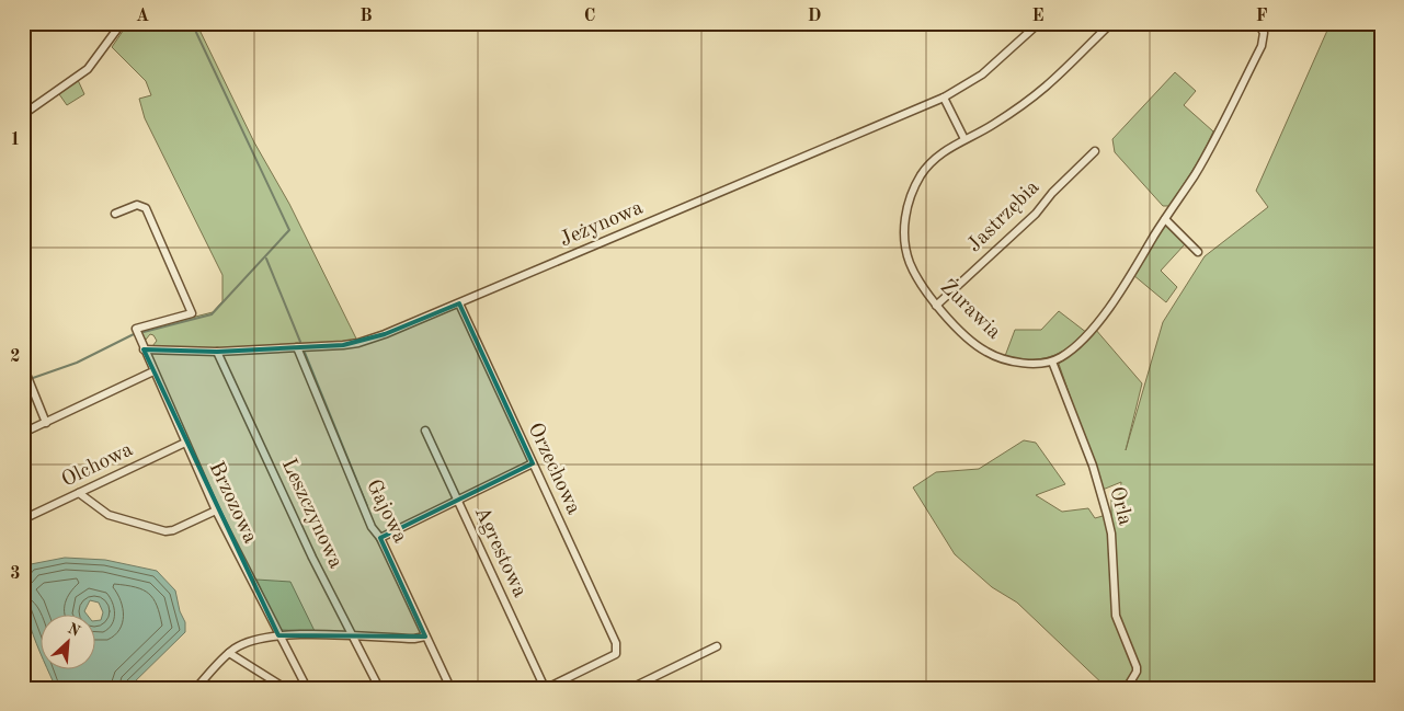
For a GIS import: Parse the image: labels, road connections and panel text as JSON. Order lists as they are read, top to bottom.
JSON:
{
  "streets": {
    "street": [
      "Jastrzębia",
      "Jeżynowa",
      "Żurawia",
      "Olchowa",
      "Orzechowa",
      "Brzozowa",
      "Orla",
      "Gajowa",
      "Leszczynowa",
      "Agrestowa"
    ]
  },
  "crossings": [
    ["Jastrzębia", "Żurawia"],
    ["Jeżynowa", "Orzechowa"],
    ["Jeżynowa", "Brzozowa"],
    ["Jeżynowa", "Gajowa"],
    ["Jeżynowa", "Leszczynowa"],
    ["Żurawia", "Orla"],
    ["Olchowa", "Brzozowa"],
    ["Orzechowa", "Agrestowa"]
  ],
  "north": "top right",
  "grid": {
    "columns": [
      "A",
      "B",
      "C",
      "D",
      "E",
      "F"
    ],
    "rows": ["1", "2", "3"]
  }
}
